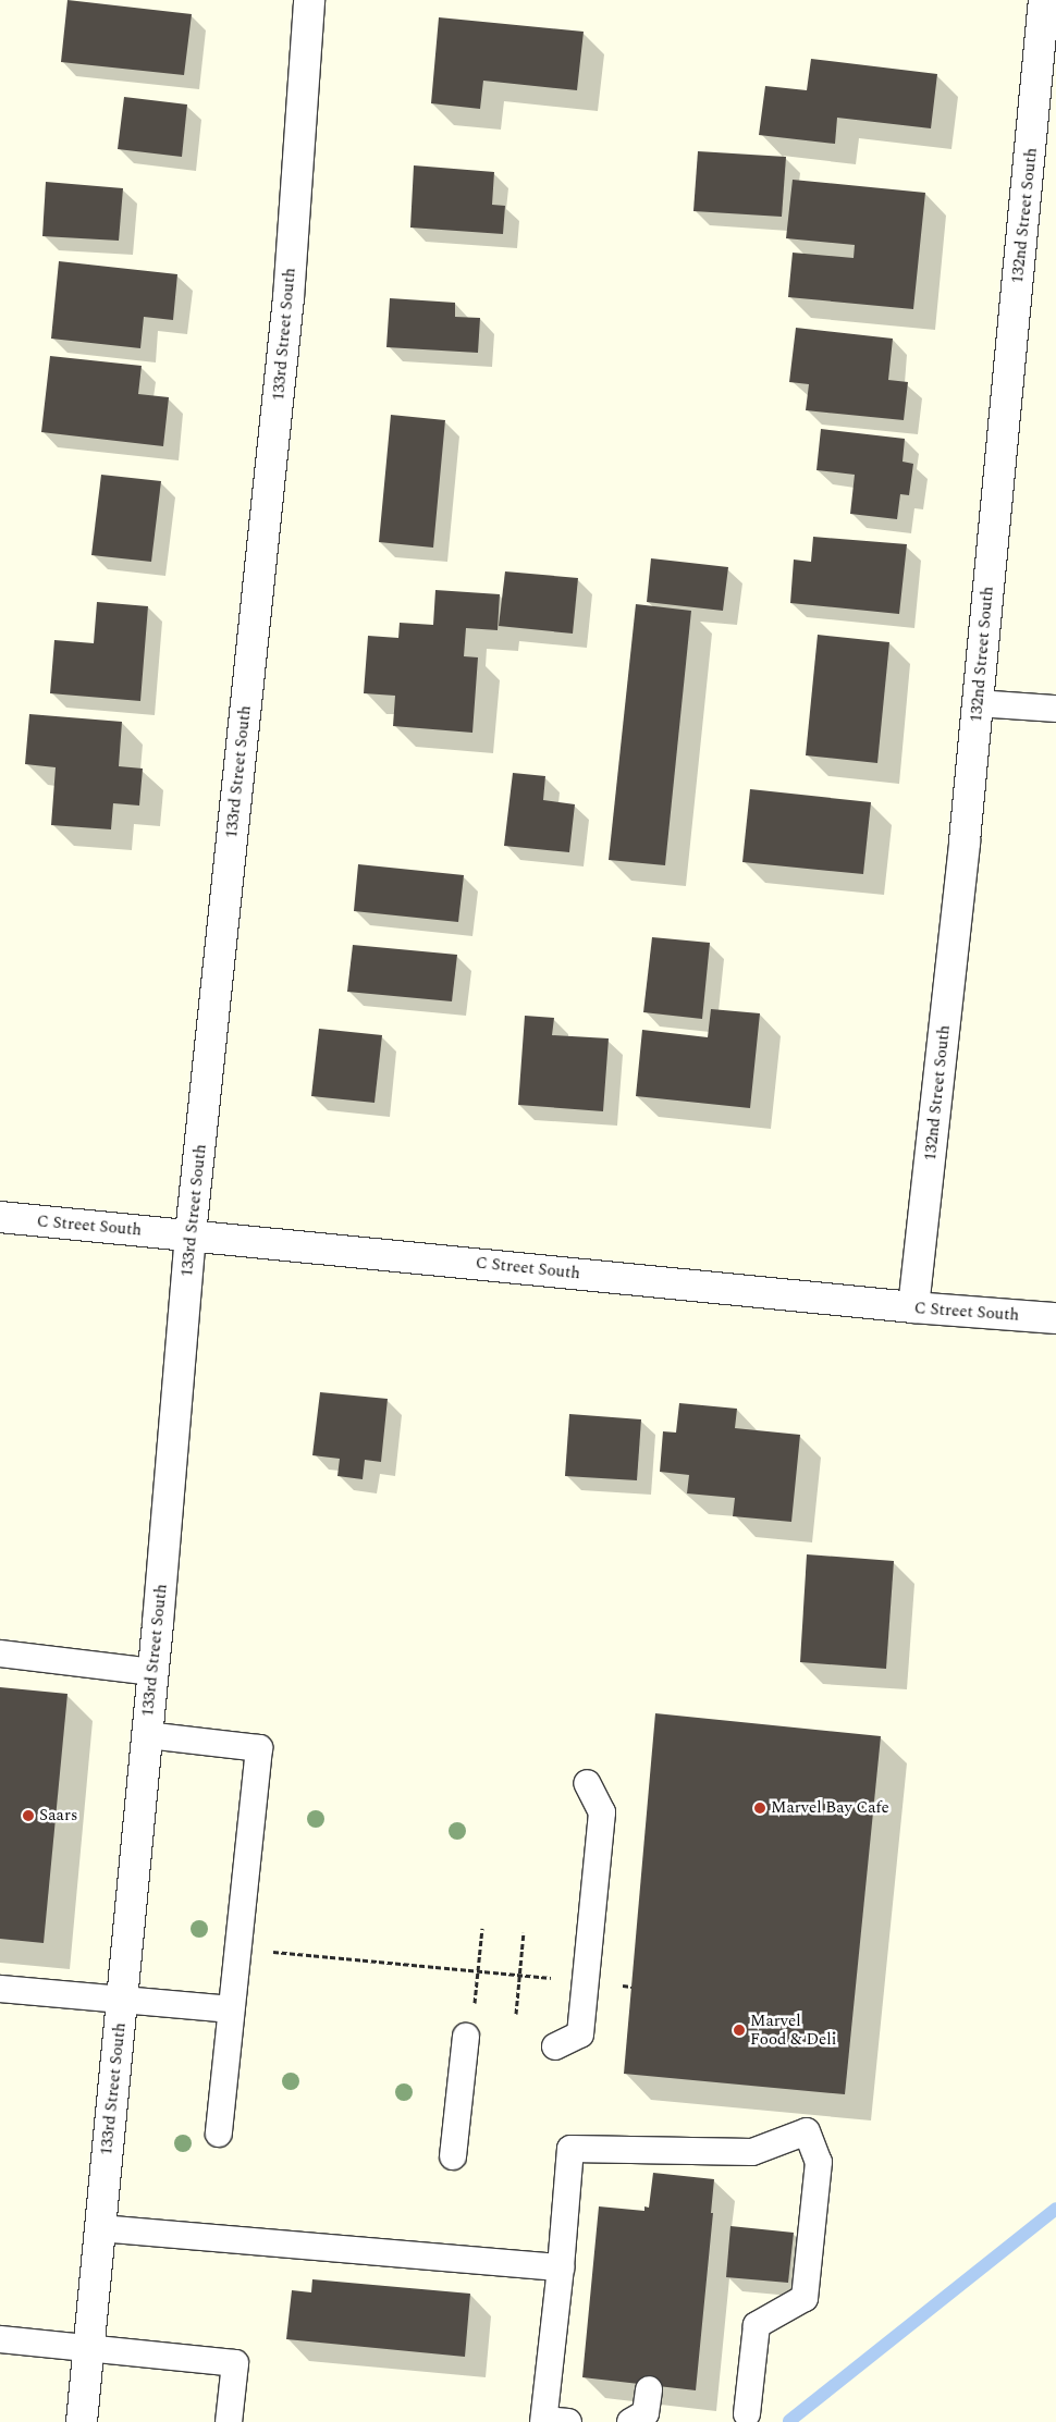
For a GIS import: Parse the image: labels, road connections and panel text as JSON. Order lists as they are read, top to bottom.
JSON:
{
  "streets": {
    "street": ["132nd Street South", "133rd Street South", "C Street South"]
  },
  "crossings": [
    ["132nd Street South", "C Street South"],
    ["133rd Street South", "C Street South"]
  ],
  "places": ["Marvel Bay Cafe", "Saars", "Marvel Food & Deli"]
}
